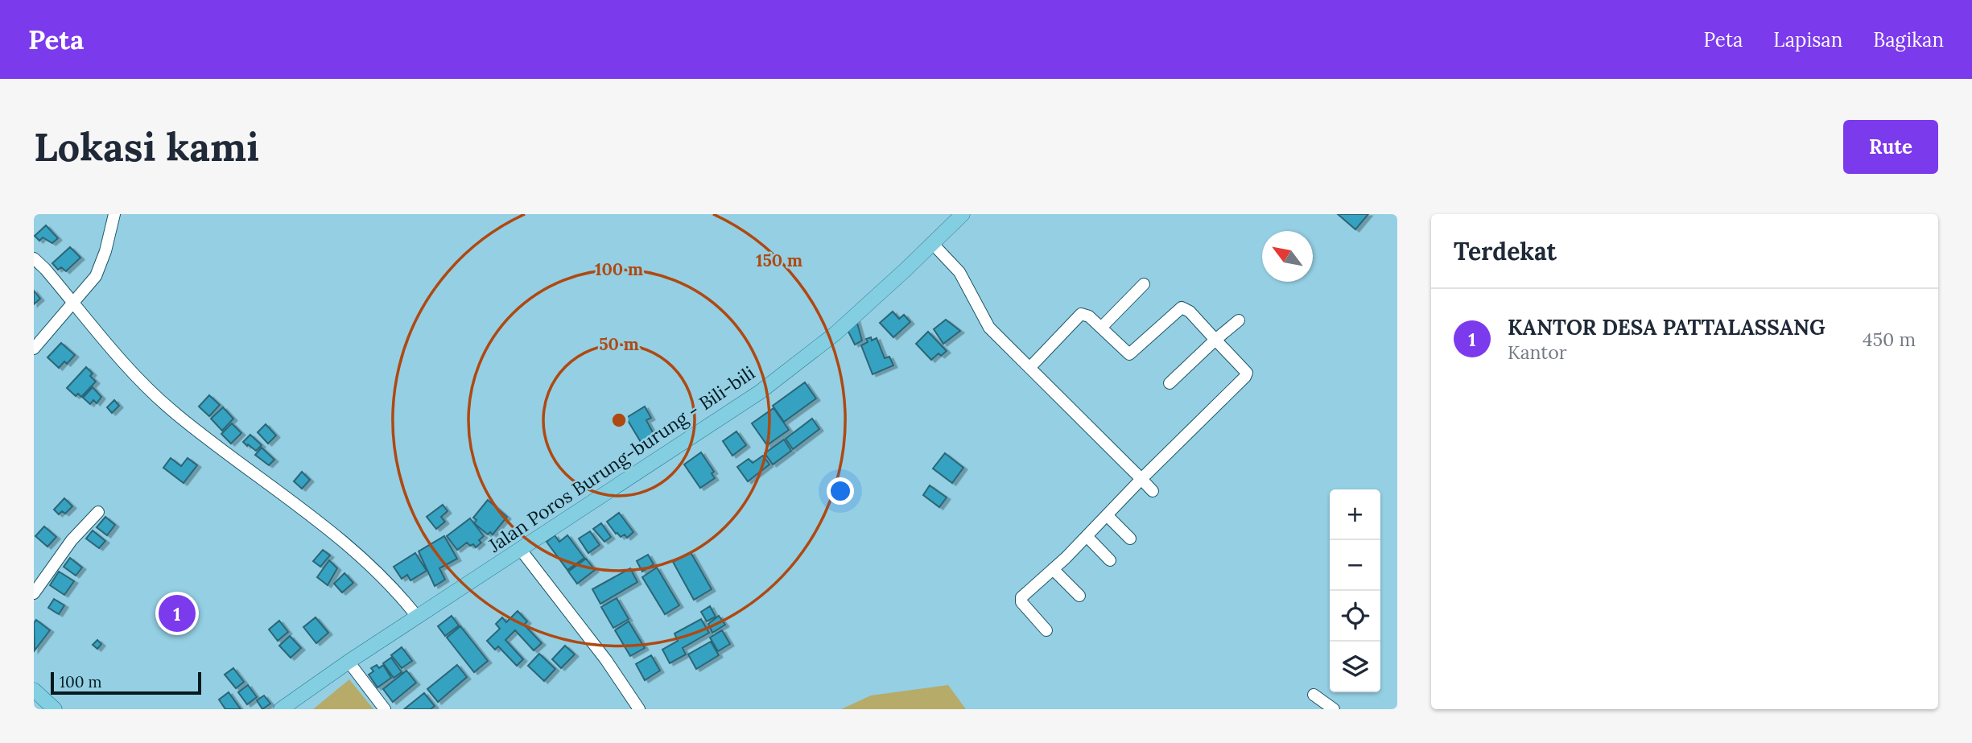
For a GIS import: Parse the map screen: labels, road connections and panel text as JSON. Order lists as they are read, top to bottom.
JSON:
{
  "streets": {
    "main road": ["Jalan Poros Burung-burung - Bili-bili"]
  },
  "scale_bar": "100 m",
  "north": "top left",
  "page": {
    "header": "Peta",
    "nav": ["Peta", "Lapisan", "Bagikan"],
    "buttons": "Rute",
    "title": "Lokasi kami",
    "heading": "Terdekat",
    "list": [
      {
        "mark": "1",
        "name": "KANTOR DESA PATTALASSANG",
        "note": "Kantor",
        "value": "450 m"
      }
    ],
    "map_buttons": ["+", "−"],
    "pins": "1",
    "scale": "100 m"
  },
  "rings": ["150 m", "100 m", "50 m"]
}
